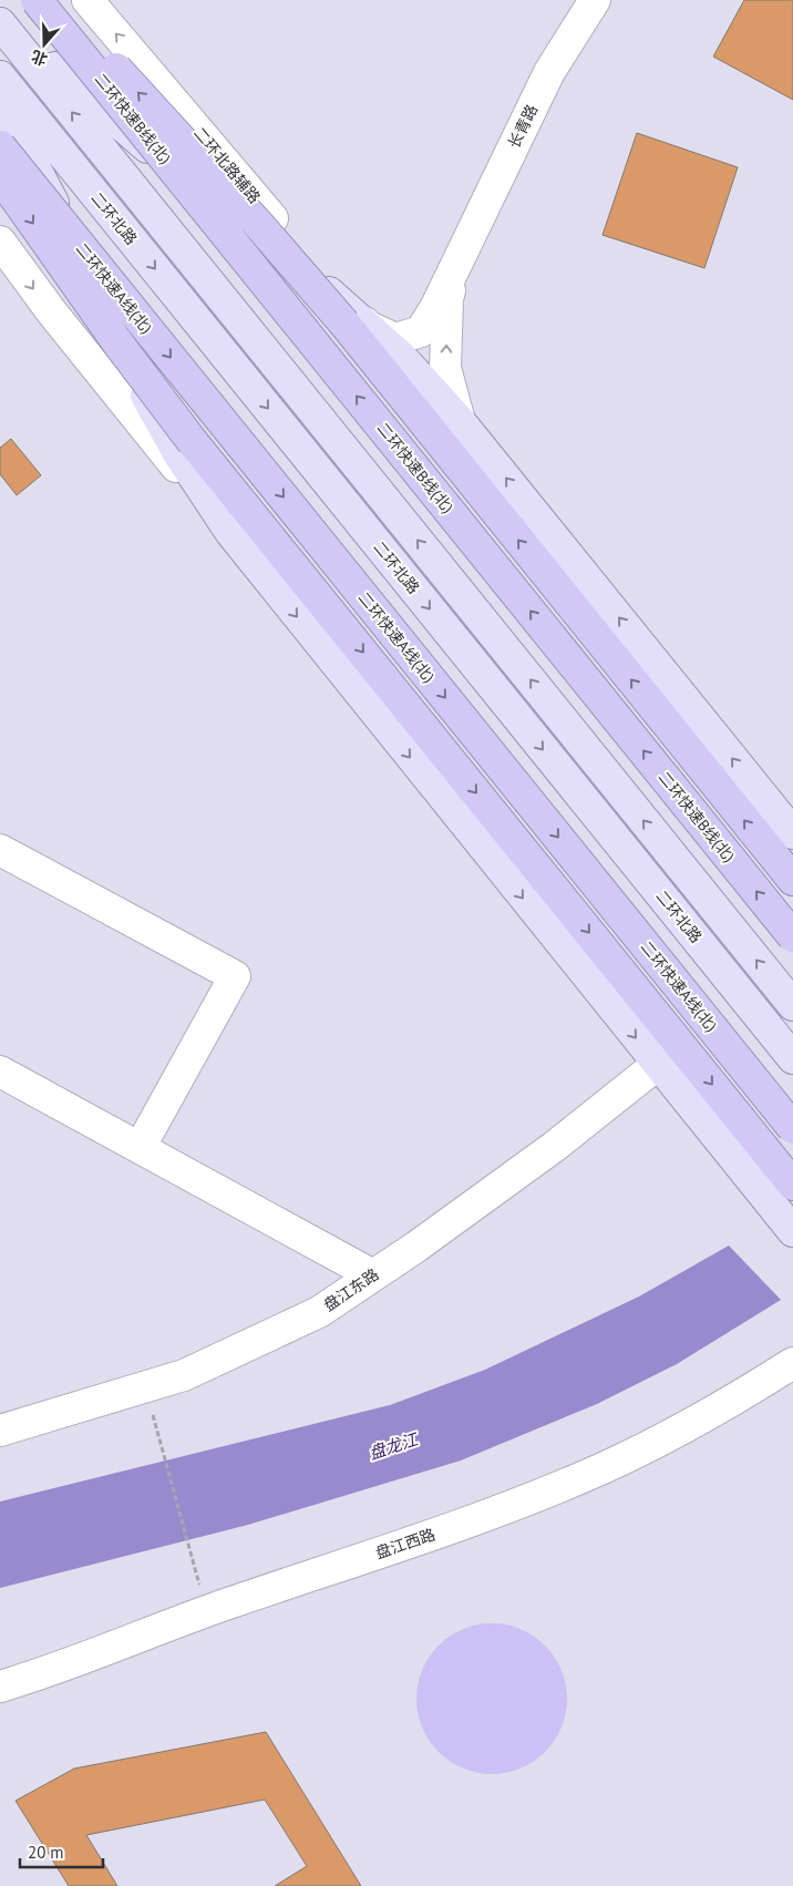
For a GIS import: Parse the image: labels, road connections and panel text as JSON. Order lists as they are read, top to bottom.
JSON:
{
  "streets": {
    "highway": ["二环快速B线(北)", "二环快速A线(北)"],
    "main road": ["二环北路"],
    "street": [
      "长青路",
      "二环北路辅路",
      "盘江东路",
      "盘江西路"
    ]
  },
  "water": ["盘龙江"],
  "scale_bar": "20 m",
  "north": "bottom"
}
